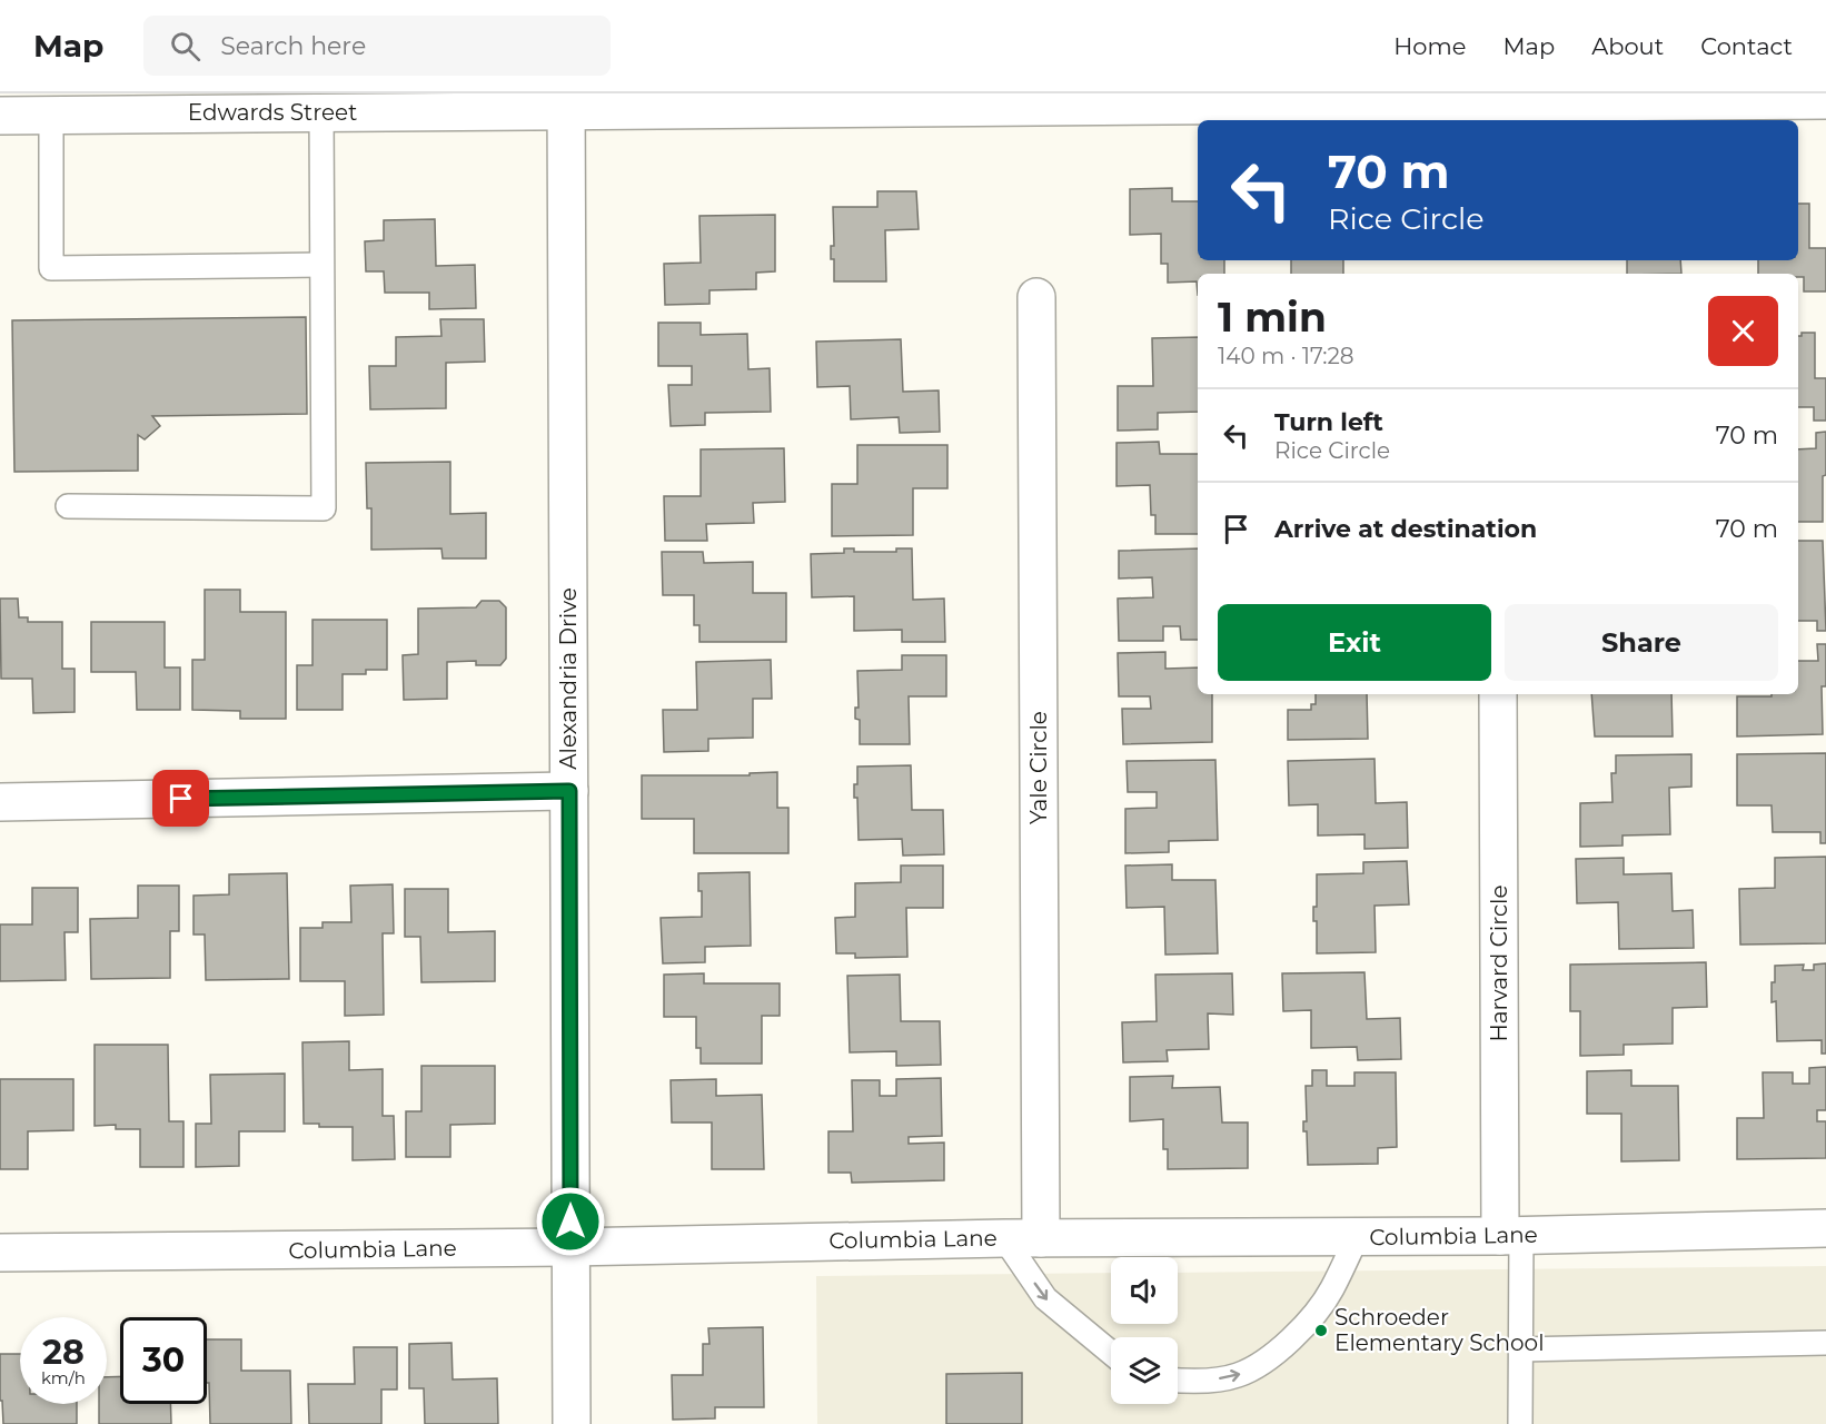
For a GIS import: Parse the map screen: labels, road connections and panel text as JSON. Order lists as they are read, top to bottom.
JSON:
{
  "streets": {
    "street": [
      "Edwards Street",
      "Alexandria Drive",
      "Yale Circle",
      "Harvard Circle",
      "Columbia Lane"
    ]
  },
  "crossings": [
    ["Edwards Street", "Alexandria Drive"],
    ["Alexandria Drive", "Columbia Lane"],
    ["Yale Circle", "Columbia Lane"],
    ["Harvard Circle", "Columbia Lane"]
  ],
  "places": ["Schroeder Elementary School"],
  "page": {
    "header": "Map",
    "search": "Search here",
    "nav": [
      "Home",
      "Map",
      "About",
      "Contact"
    ],
    "turn": ["70 m", "Rice Circle"],
    "heading": ["1 min", "140 m · 17:28"],
    "list": [
      {
        "name": "Turn left",
        "note": "Rice Circle",
        "value": "70 m"
      },
      {
        "name": "Arrive at destination",
        "value": "70 m"
      }
    ],
    "buttons": ["Exit", "Share"],
    "speed": "28 km/h",
    "limit": "30"
  }
}
